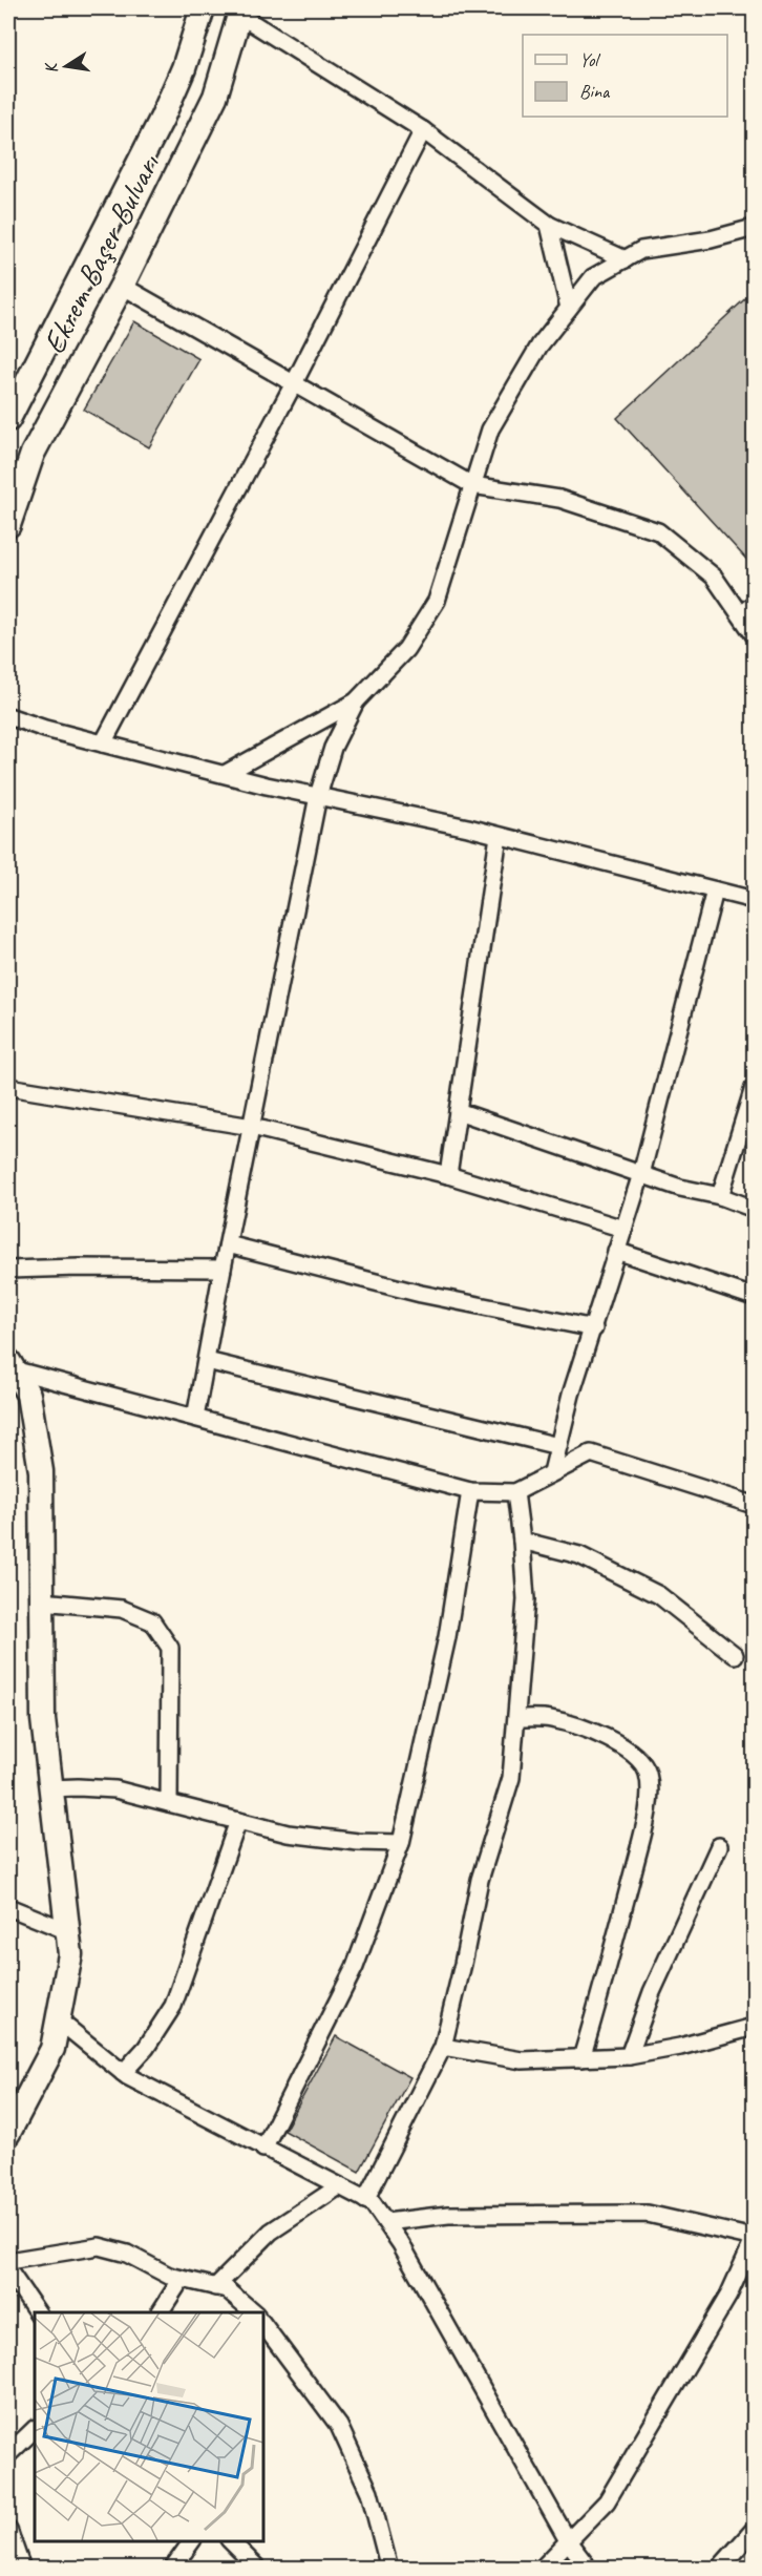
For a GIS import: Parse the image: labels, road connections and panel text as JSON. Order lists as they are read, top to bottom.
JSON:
{
  "streets": {
    "main road": ["Ekrem Başer Bulvarı"]
  },
  "legend": ["Yol", "Bina"],
  "north": "left"
}
